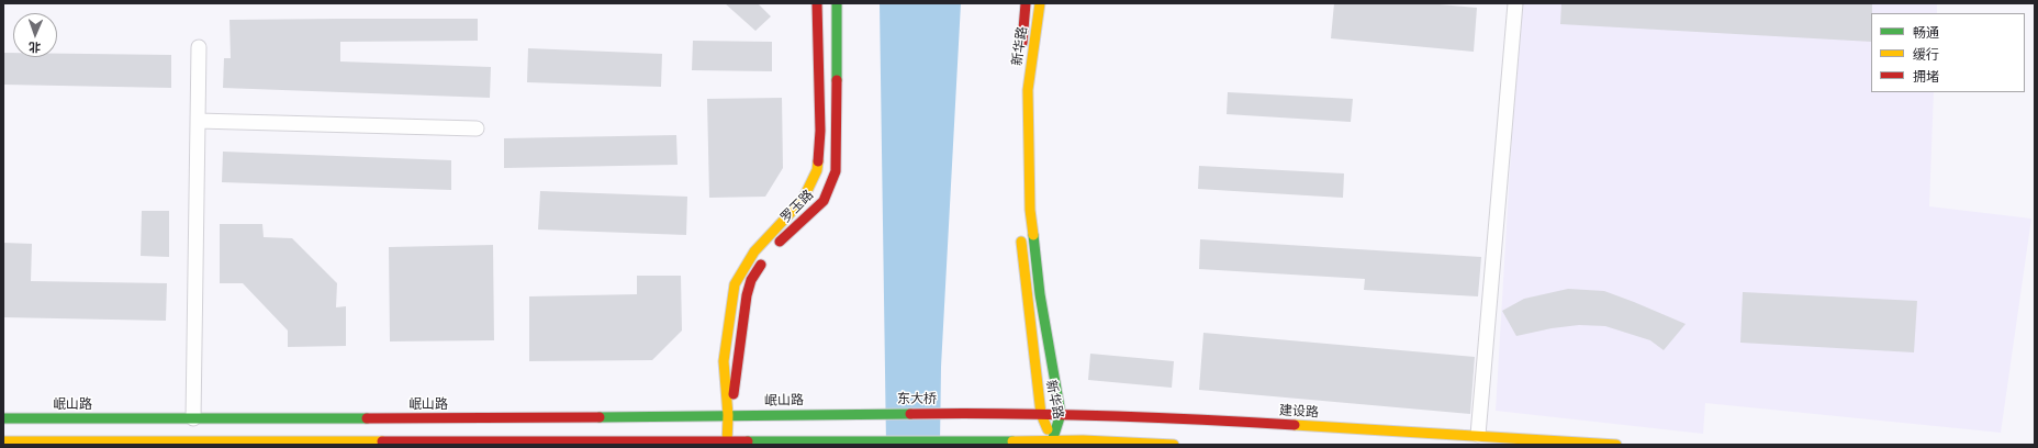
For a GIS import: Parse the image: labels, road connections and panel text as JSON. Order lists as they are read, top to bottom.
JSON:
{
  "streets": {
    "main road": [
      "新华路",
      "罗玉路",
      "东大桥",
      "岷山路",
      "建设路"
    ]
  },
  "crossings": [
    ["新华路", "建设路"],
    ["罗玉路", "岷山路"],
    ["东大桥", "岷山路"],
    ["东大桥", "建设路"]
  ],
  "legend": ["畅通", "缓行", "拥堵"],
  "north": "bottom"
}
